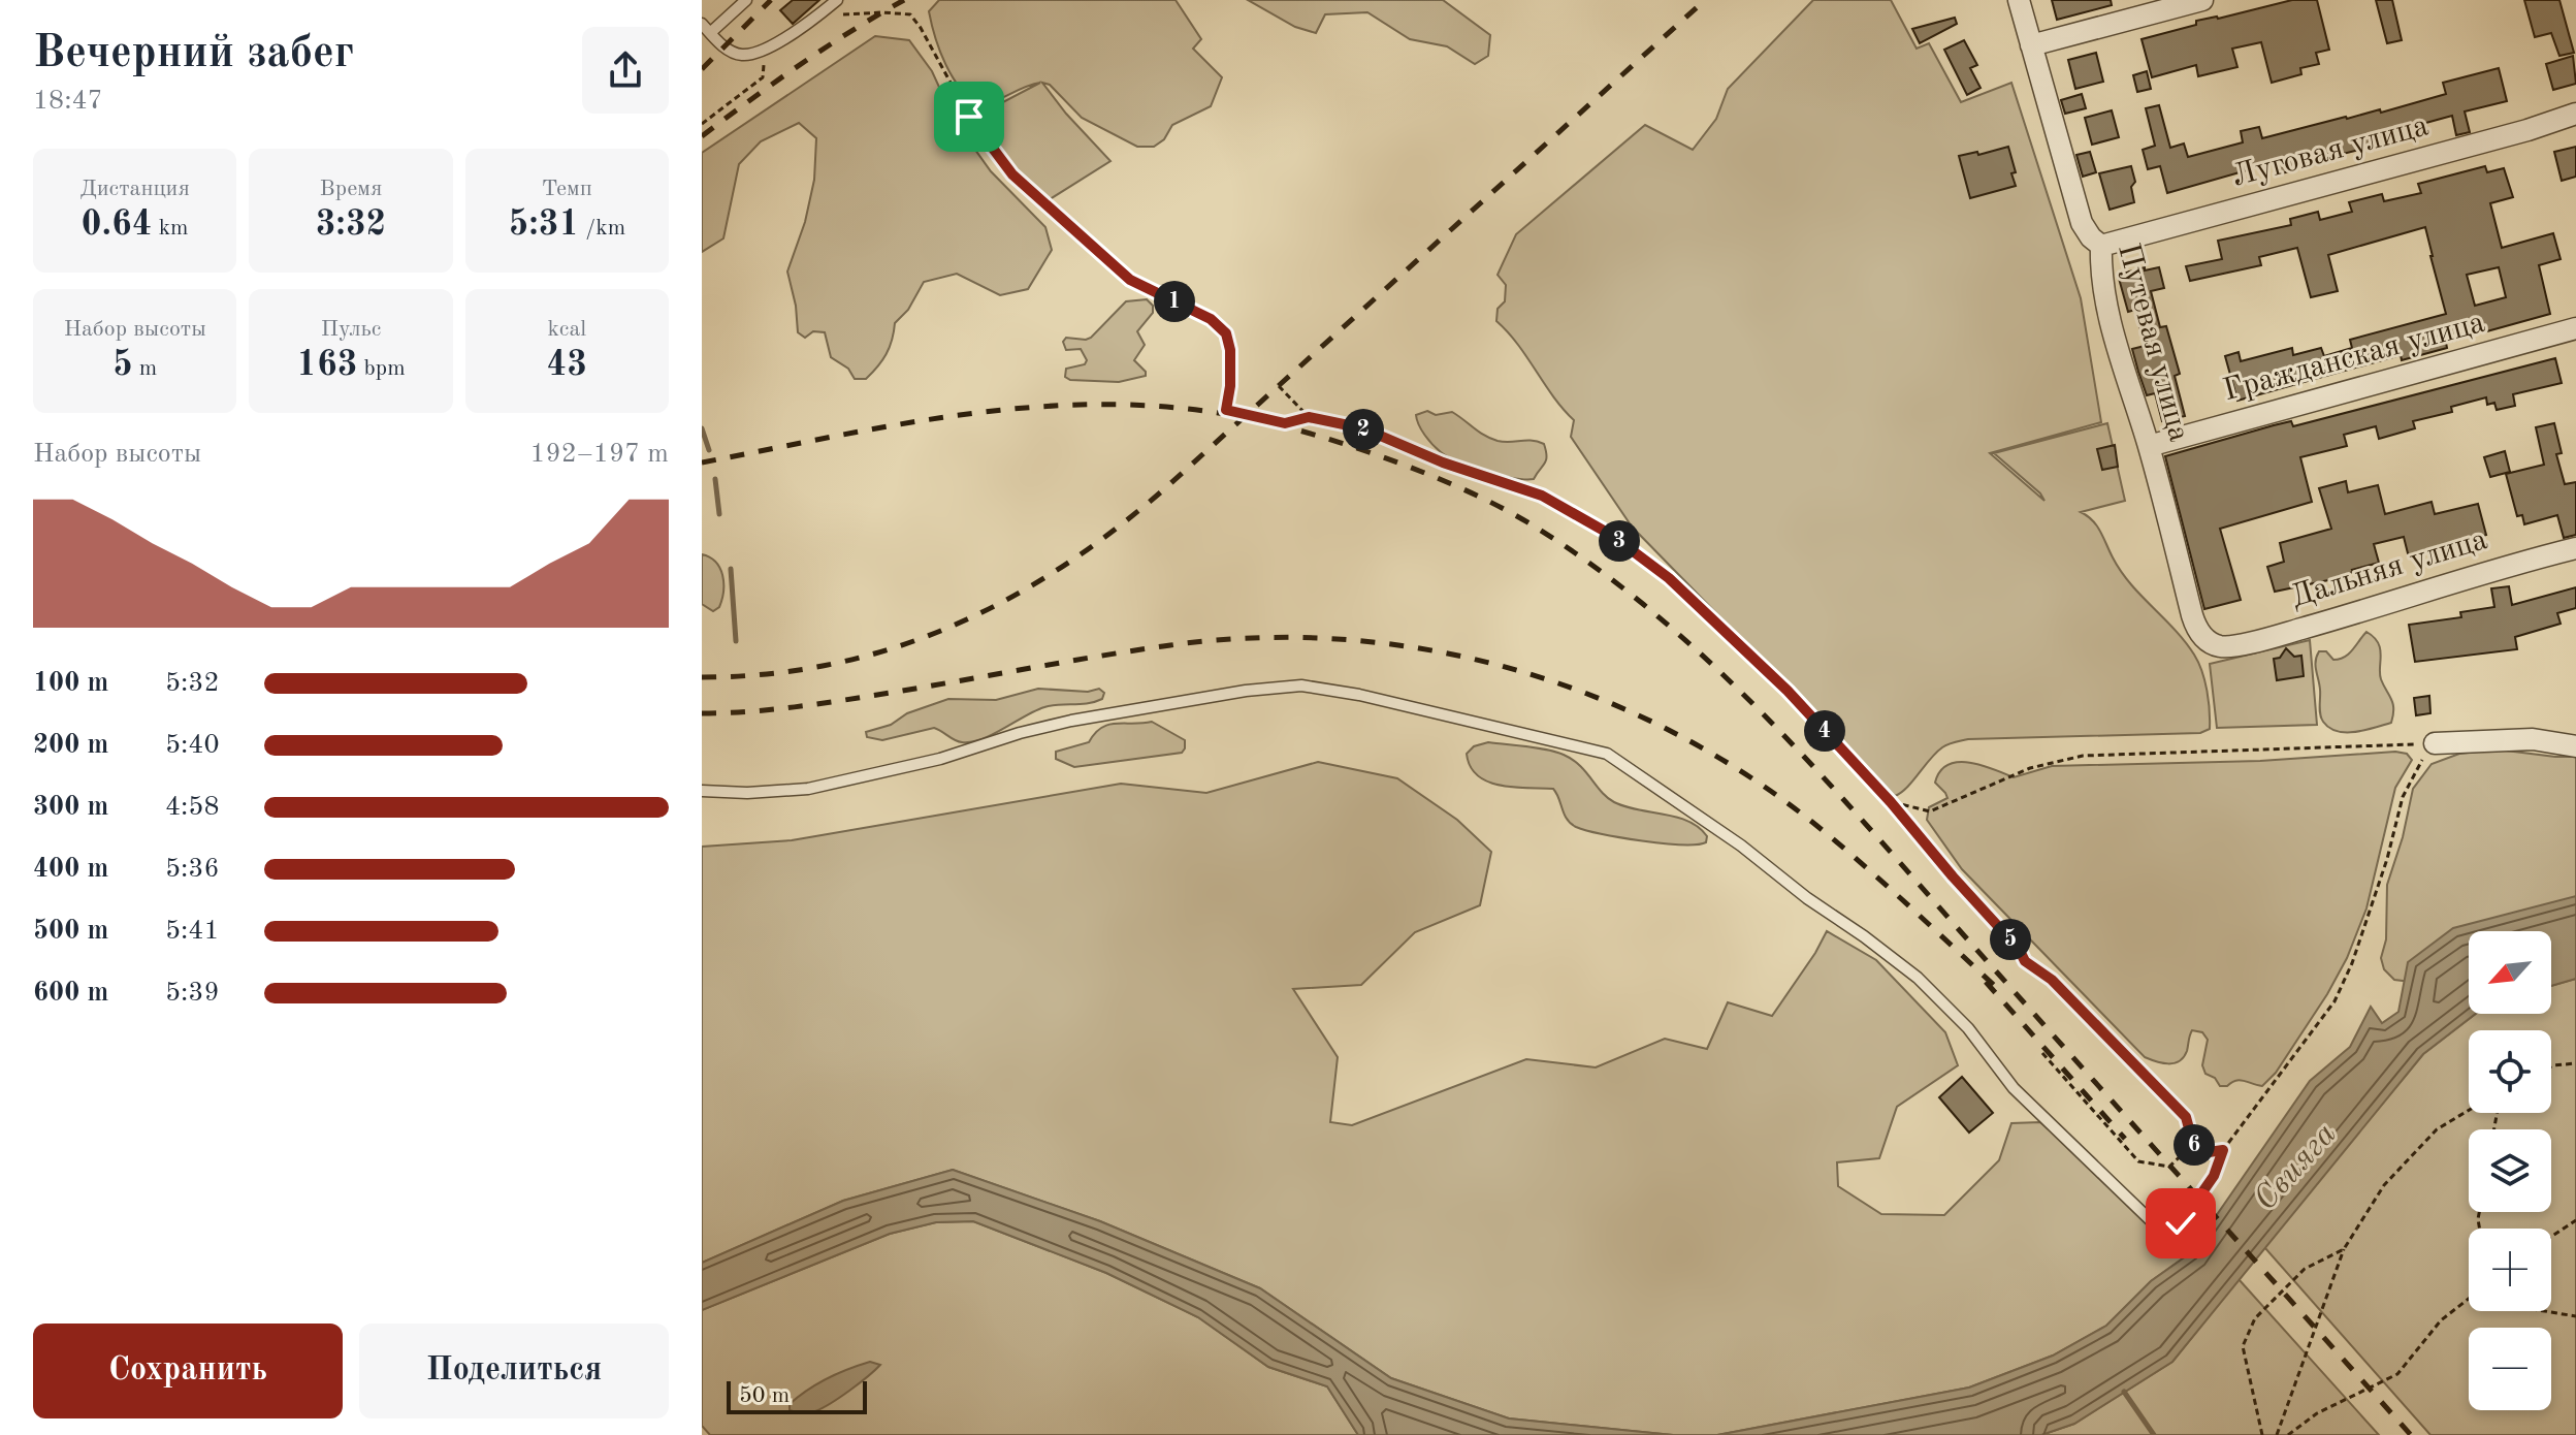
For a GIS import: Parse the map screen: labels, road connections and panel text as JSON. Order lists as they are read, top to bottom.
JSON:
{
  "streets": {
    "street": [
      "Луговая улица",
      "Путевая улица",
      "Гражданская улица",
      "Дальняя улица"
    ]
  },
  "crossings": [
    ["Луговая улица", "Путевая улица"],
    ["Путевая улица", "Гражданская улица"],
    ["Путевая улица", "Дальняя улица"]
  ],
  "water": ["Свияга"],
  "scale_bar": "50 m",
  "north": "bottom left",
  "page": {
    "heading": ["Вечерний забег", "18:47"],
    "stats": [
      ["Дистанция", "0.64 km"],
      ["Время", "3:32"],
      ["Темп", "5:31 /km"],
      ["Набор высоты", "5 m"],
      ["Пульс", "163 bpm"],
      ["kcal", "43"]
    ],
    "pins": [
      "1",
      "2",
      "3",
      "4",
      "5",
      "6"
    ],
    "chart": ["Набор высоты", "192–197 m"],
    "list": [
      {
        "name": "100 m",
        "note": "5:32"
      },
      {
        "name": "200 m",
        "note": "5:40"
      },
      {
        "name": "300 m",
        "note": "4:58"
      },
      {
        "name": "400 m",
        "note": "5:36"
      },
      {
        "name": "500 m",
        "note": "5:41"
      },
      {
        "name": "600 m",
        "note": "5:39"
      }
    ],
    "map_buttons": ["+", "−"],
    "buttons": ["Сохранить", "Поделиться"],
    "scale": "50 m"
  }
}
